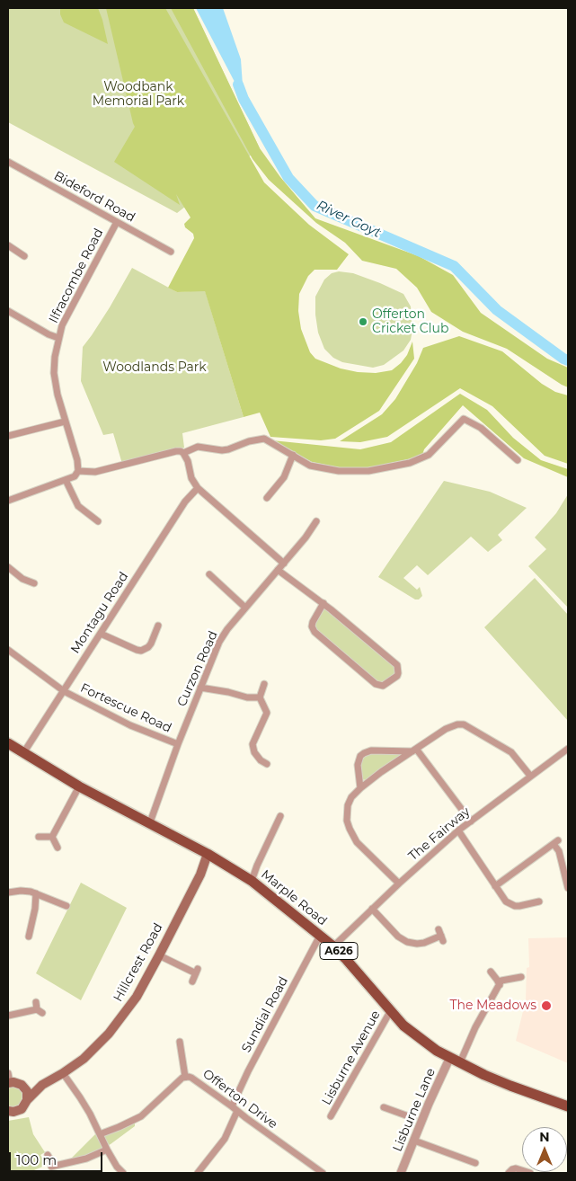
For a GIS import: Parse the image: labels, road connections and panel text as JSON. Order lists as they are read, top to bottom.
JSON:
{
  "streets": {
    "main road": ["Marple Road", "A626", "Hillcrest Road"],
    "street": [
      "Bideford Road",
      "Ilfracombe Road",
      "Montagu Road",
      "Curzon Road",
      "Fortescue Road",
      "The Fairway",
      "Sundial Road",
      "Lisburne Avenue",
      "Offerton Drive",
      "Lisburne Lane"
    ]
  },
  "crossings": [
    ["Bideford Road", "Ilfracombe Road"],
    ["Montagu Road", "Fortescue Road"],
    ["Montagu Road", "Marple Road"],
    ["Curzon Road", "Fortescue Road"],
    ["Curzon Road", "Marple Road"],
    ["The Fairway", "Marple Road"],
    ["Marple Road", "Hillcrest Road"],
    ["Marple Road", "Sundial Road"],
    ["Marple Road", "Lisburne Avenue"],
    ["Marple Road", "Lisburne Lane"],
    ["Sundial Road", "Offerton Drive"]
  ],
  "water": ["River Goyt"],
  "parks": ["Woodbank Memorial Park", "Woodlands Park"],
  "places": ["Offerton Cricket Club", "The Meadows"],
  "scale_bar": "100 m",
  "north": "top"
}
